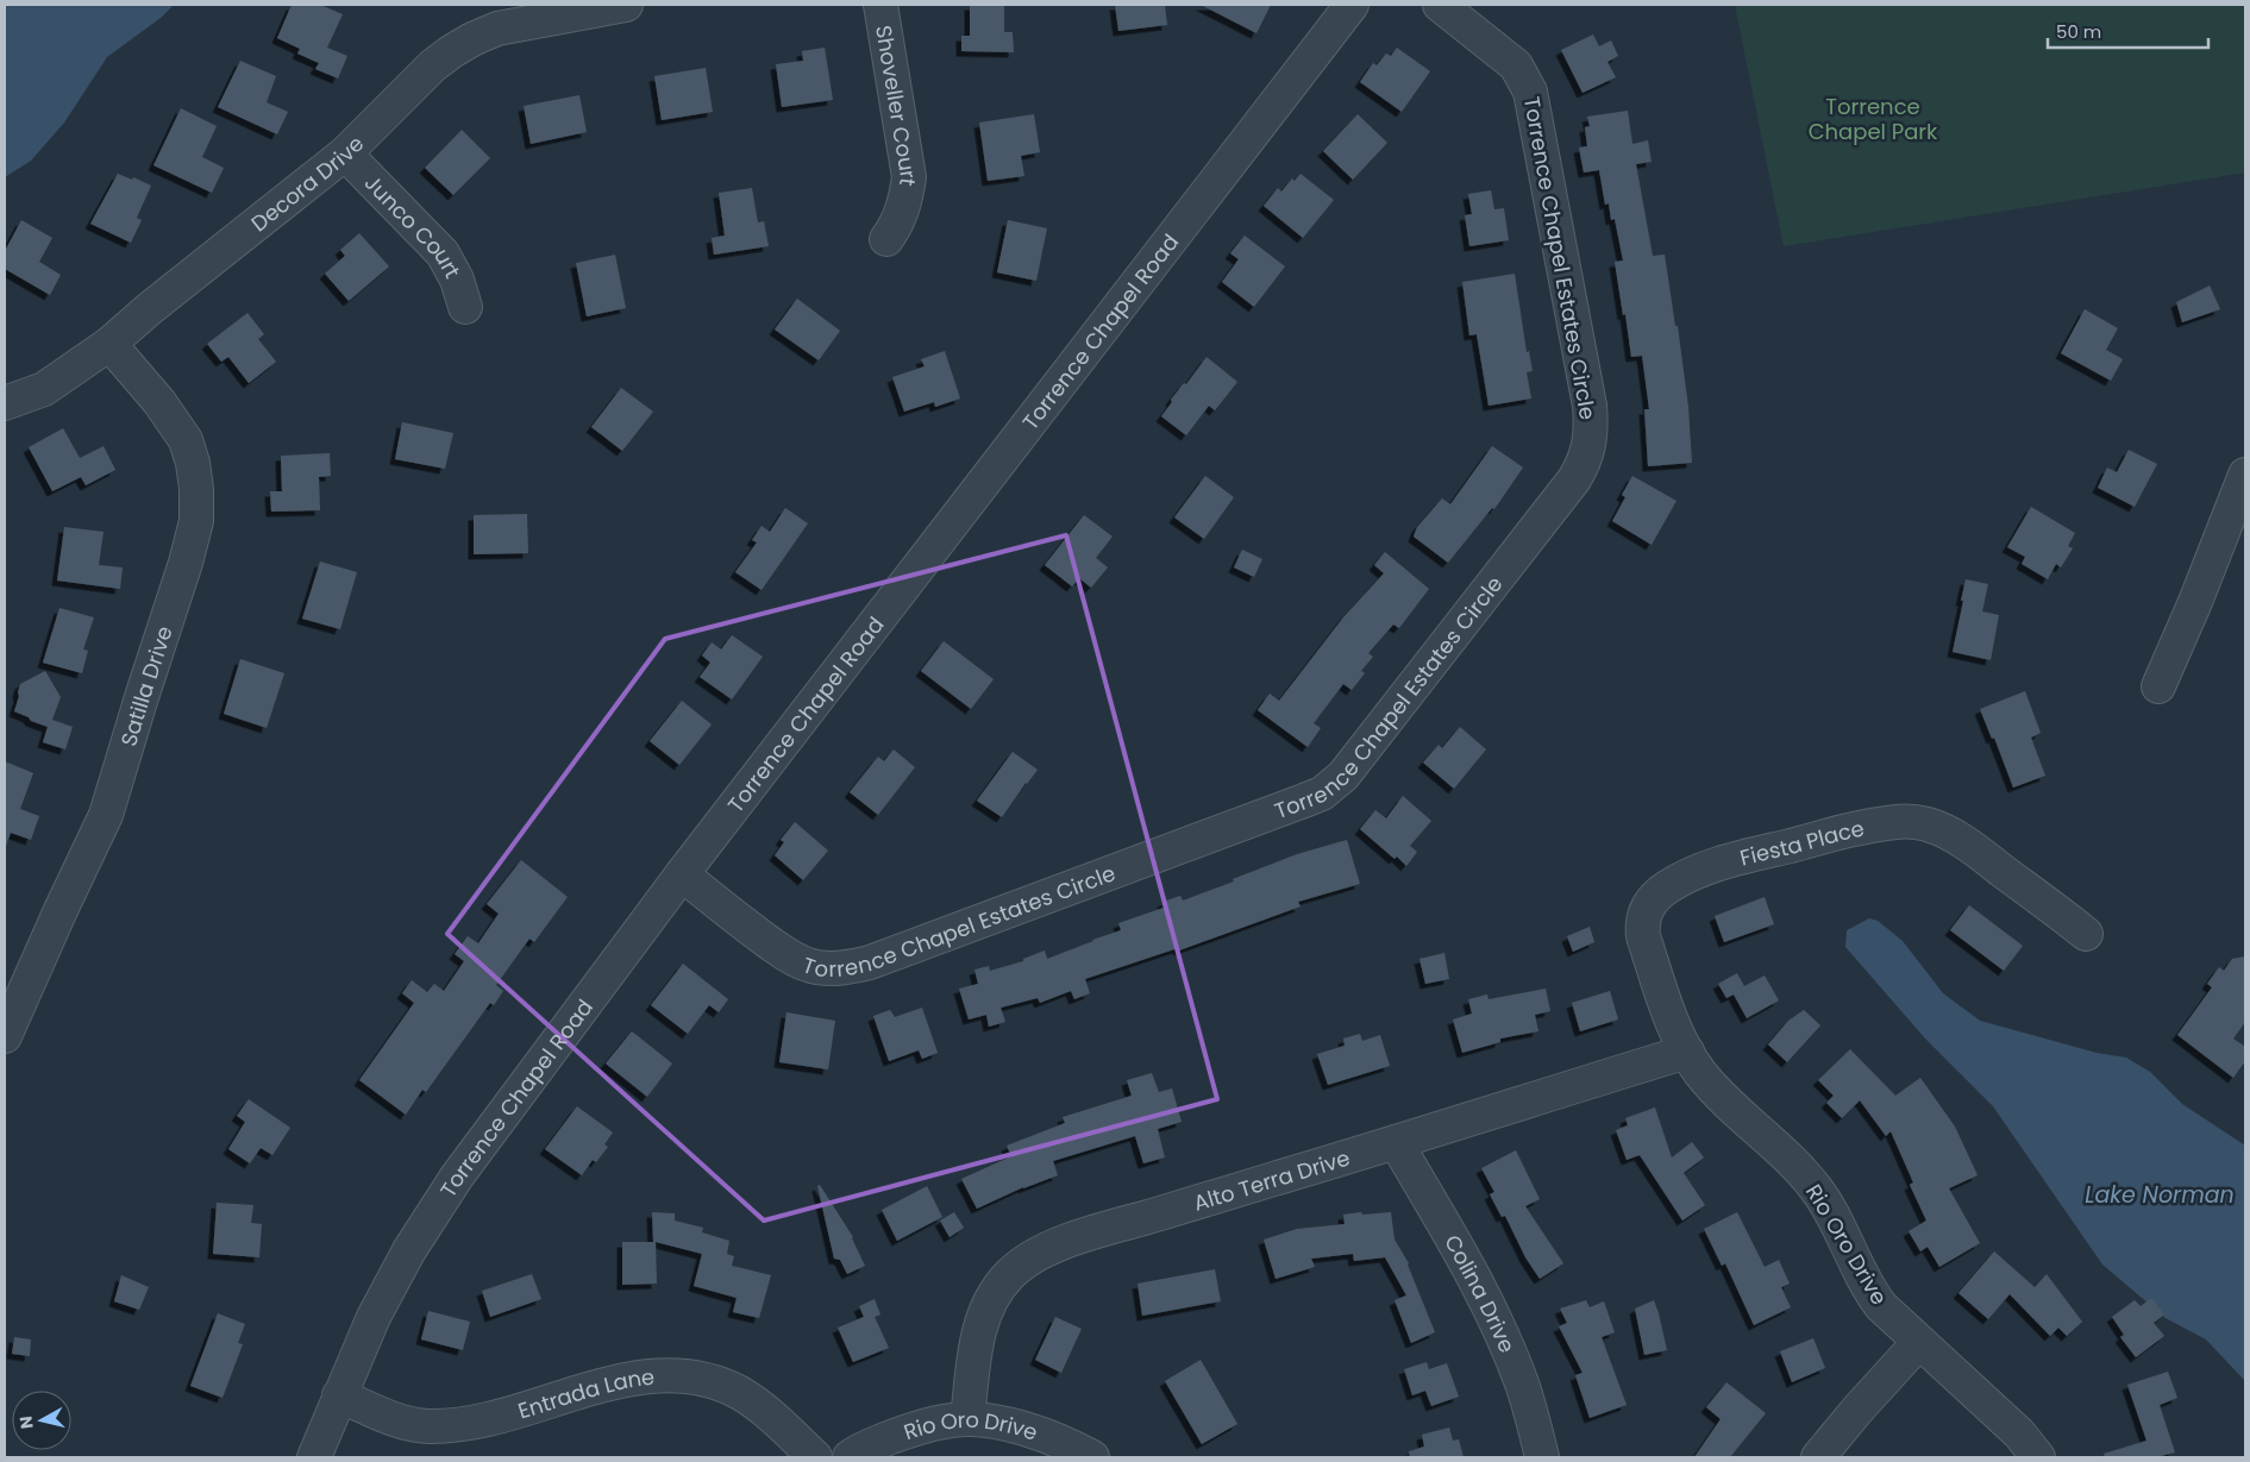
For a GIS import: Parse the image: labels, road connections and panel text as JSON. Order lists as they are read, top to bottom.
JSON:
{
  "streets": {
    "street": [
      "Shoveller Court",
      "Decora Drive",
      "Junco Court",
      "Torrence Chapel Estates Circle",
      "Torrence Chapel Road",
      "Satilla Drive",
      "Fiesta Place",
      "Alto Terra Drive",
      "Rio Oro Drive",
      "Colina Drive",
      "Entrada Lane"
    ]
  },
  "crossings": [
    ["Decora Drive", "Junco Court"],
    ["Decora Drive", "Satilla Drive"],
    ["Torrence Chapel Estates Circle", "Torrence Chapel Road"],
    ["Torrence Chapel Road", "Entrada Lane"],
    ["Fiesta Place", "Alto Terra Drive"],
    ["Fiesta Place", "Rio Oro Drive"],
    ["Alto Terra Drive", "Rio Oro Drive"],
    ["Alto Terra Drive", "Colina Drive"]
  ],
  "water": ["Lake Norman"],
  "parks": ["Torrence Chapel Park"],
  "scale_bar": "50 m",
  "north": "left"
}
